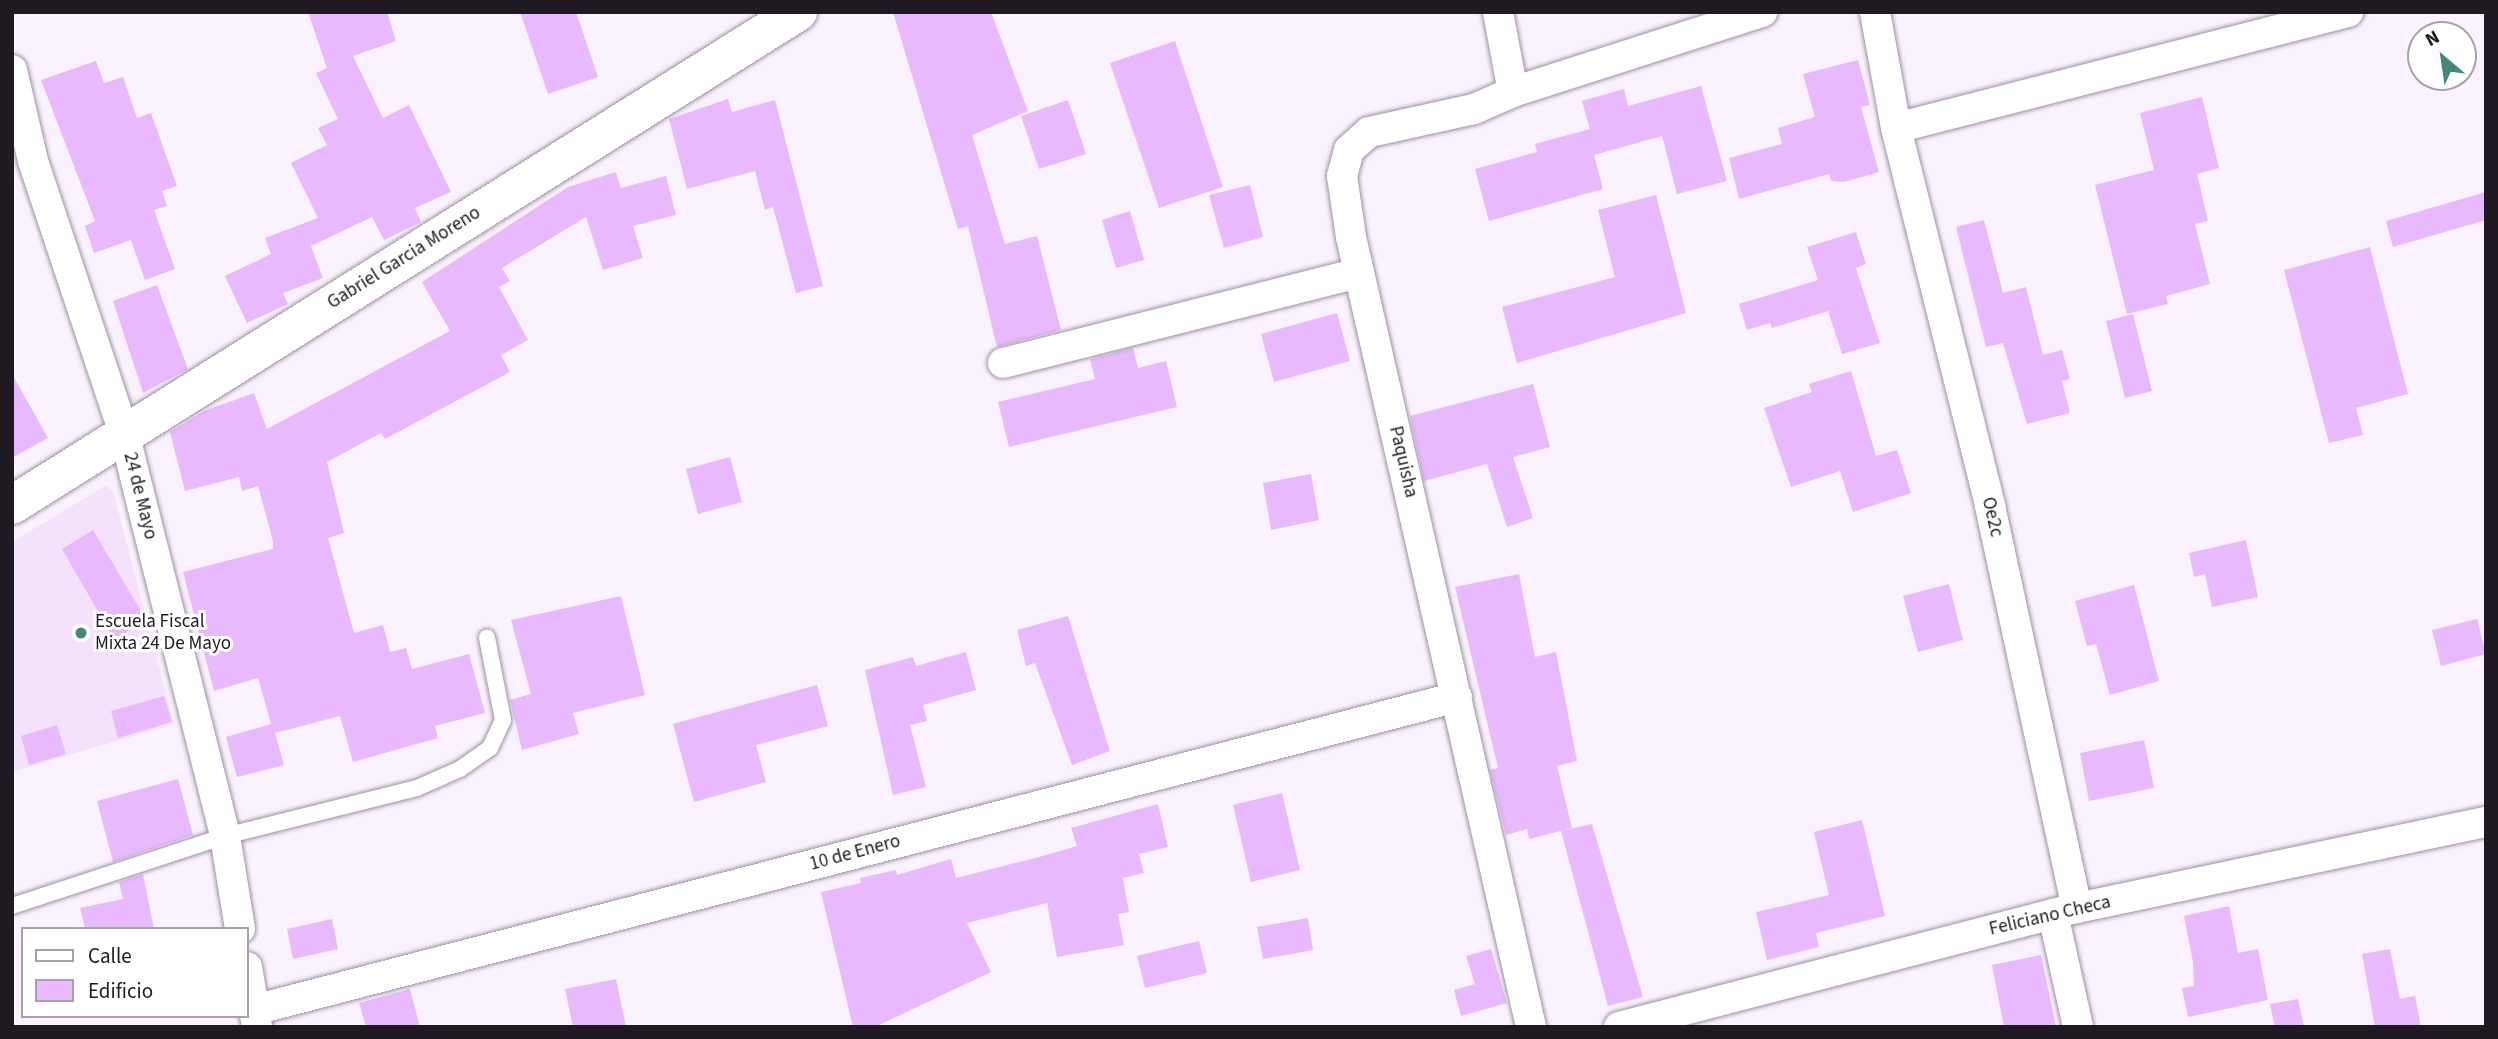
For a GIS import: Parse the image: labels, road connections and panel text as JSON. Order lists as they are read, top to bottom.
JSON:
{
  "streets": {
    "street": [
      "Gabriel Garcia Moreno",
      "Paquisha",
      "24 de Mayo",
      "Oe2c",
      "10 de Enero",
      "Feliciano Checa"
    ]
  },
  "crossings": [
    ["Gabriel Garcia Moreno", "24 de Mayo"],
    ["Paquisha", "10 de Enero"],
    ["Oe2c", "Feliciano Checa"]
  ],
  "places": ["Escuela Fiscal Mixta 24 De Mayo"],
  "legend": ["Calle", "Edificio"],
  "north": "top left"
}
